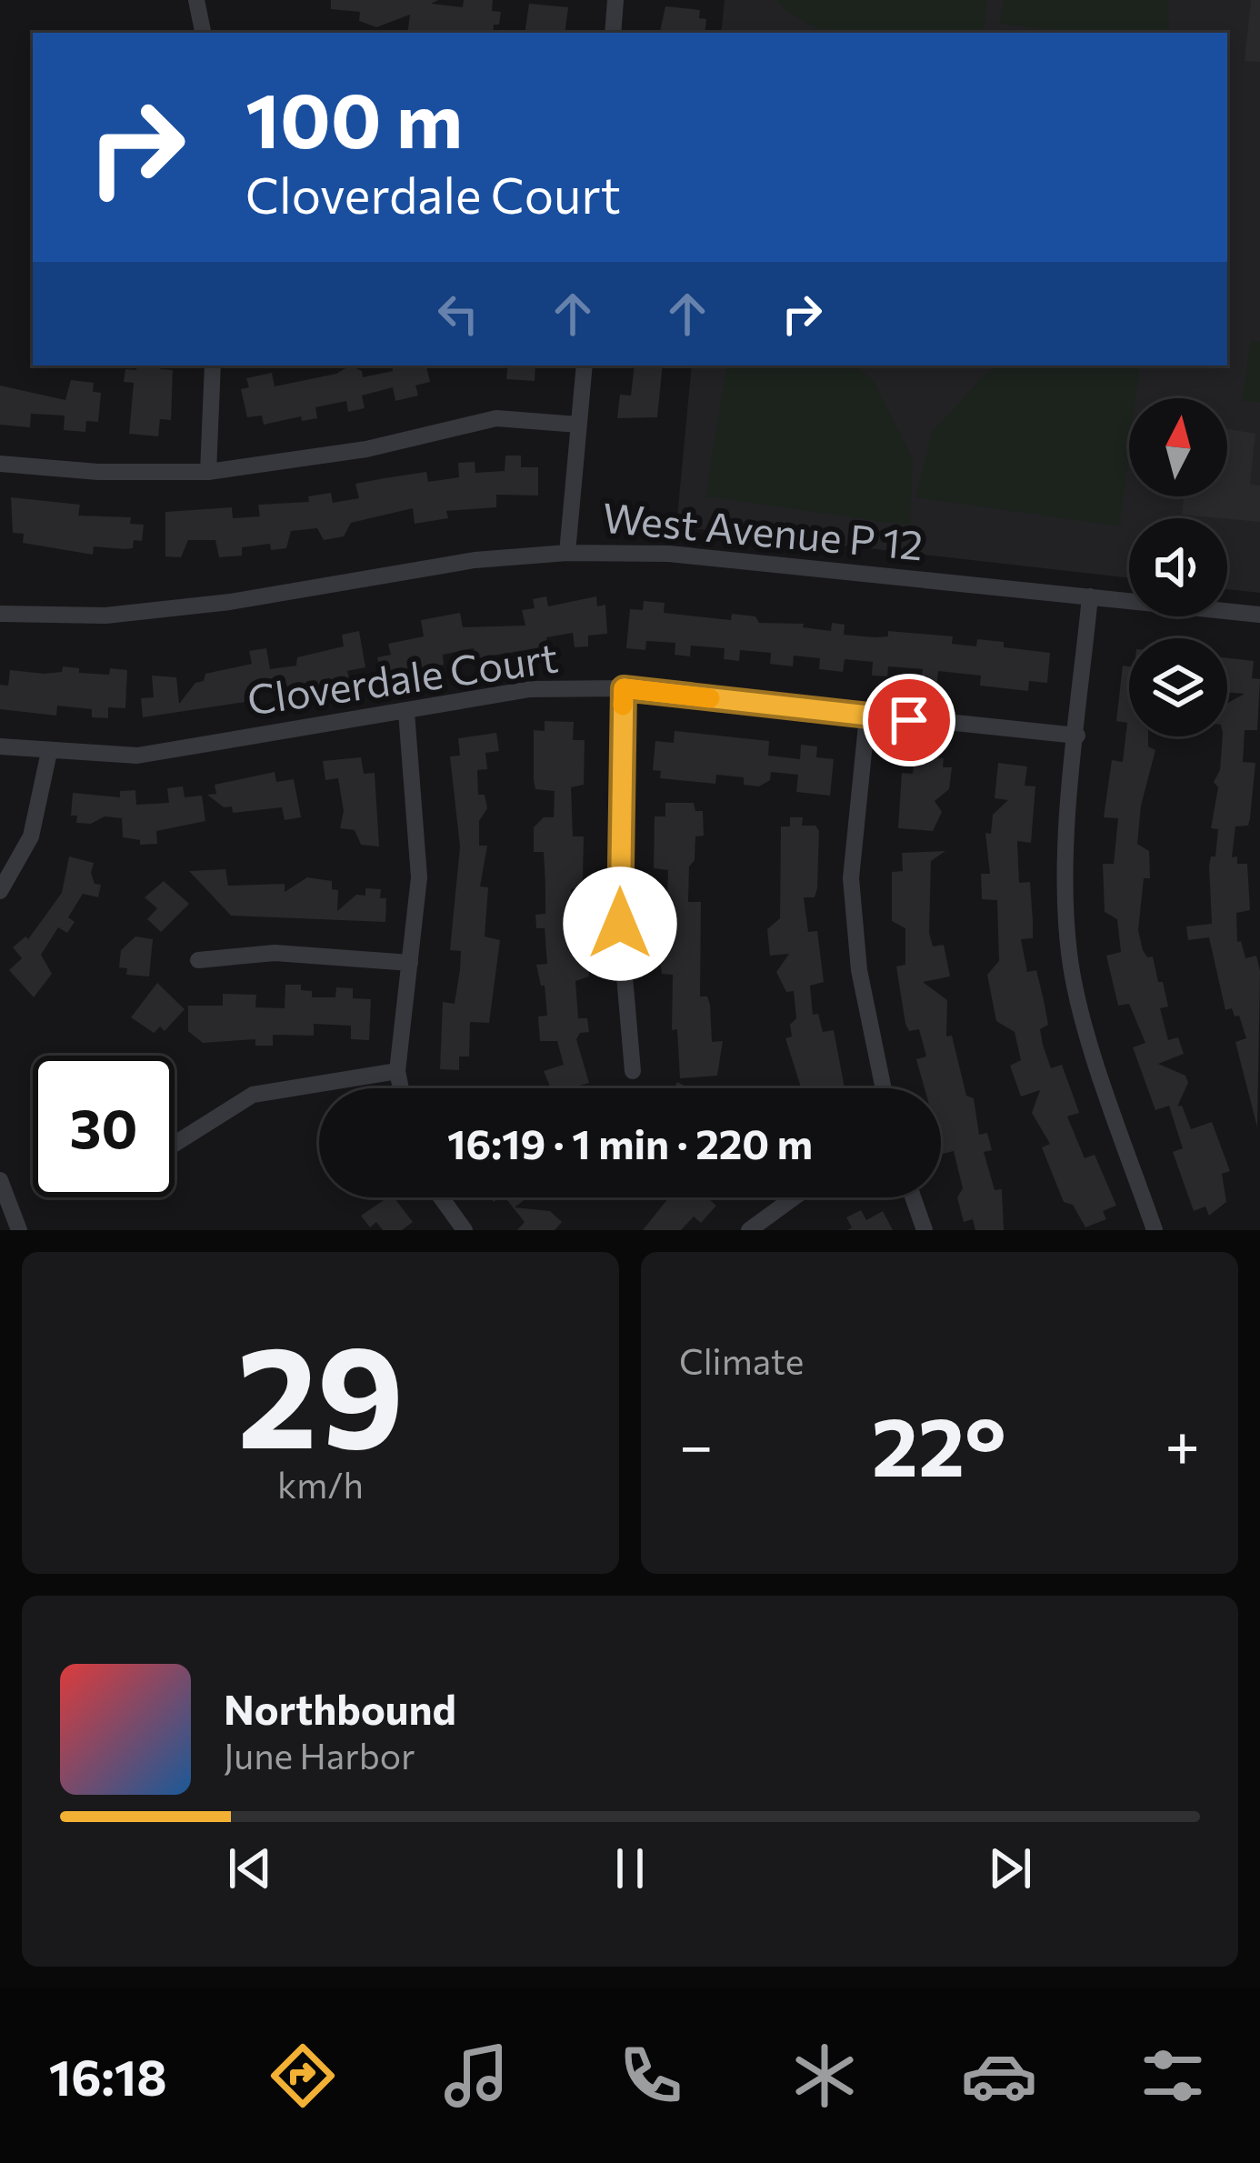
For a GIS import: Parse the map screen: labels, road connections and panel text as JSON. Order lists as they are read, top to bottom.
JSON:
{
  "streets": {
    "street": ["West Avenue P 12", "Cloverdale Court"]
  },
  "north": "top",
  "page": {
    "turn": ["100 m", "Cloverdale Court"],
    "limit": "30",
    "trip": "16:19 · 1 min · 220 m",
    "tile": [
      ["29", "km/h"],
      "Climate"
    ],
    "heat": ["−", "22°", "+"],
    "song": ["Northbound", "June Harbor"],
    "tabs": "16:18"
  }
}
